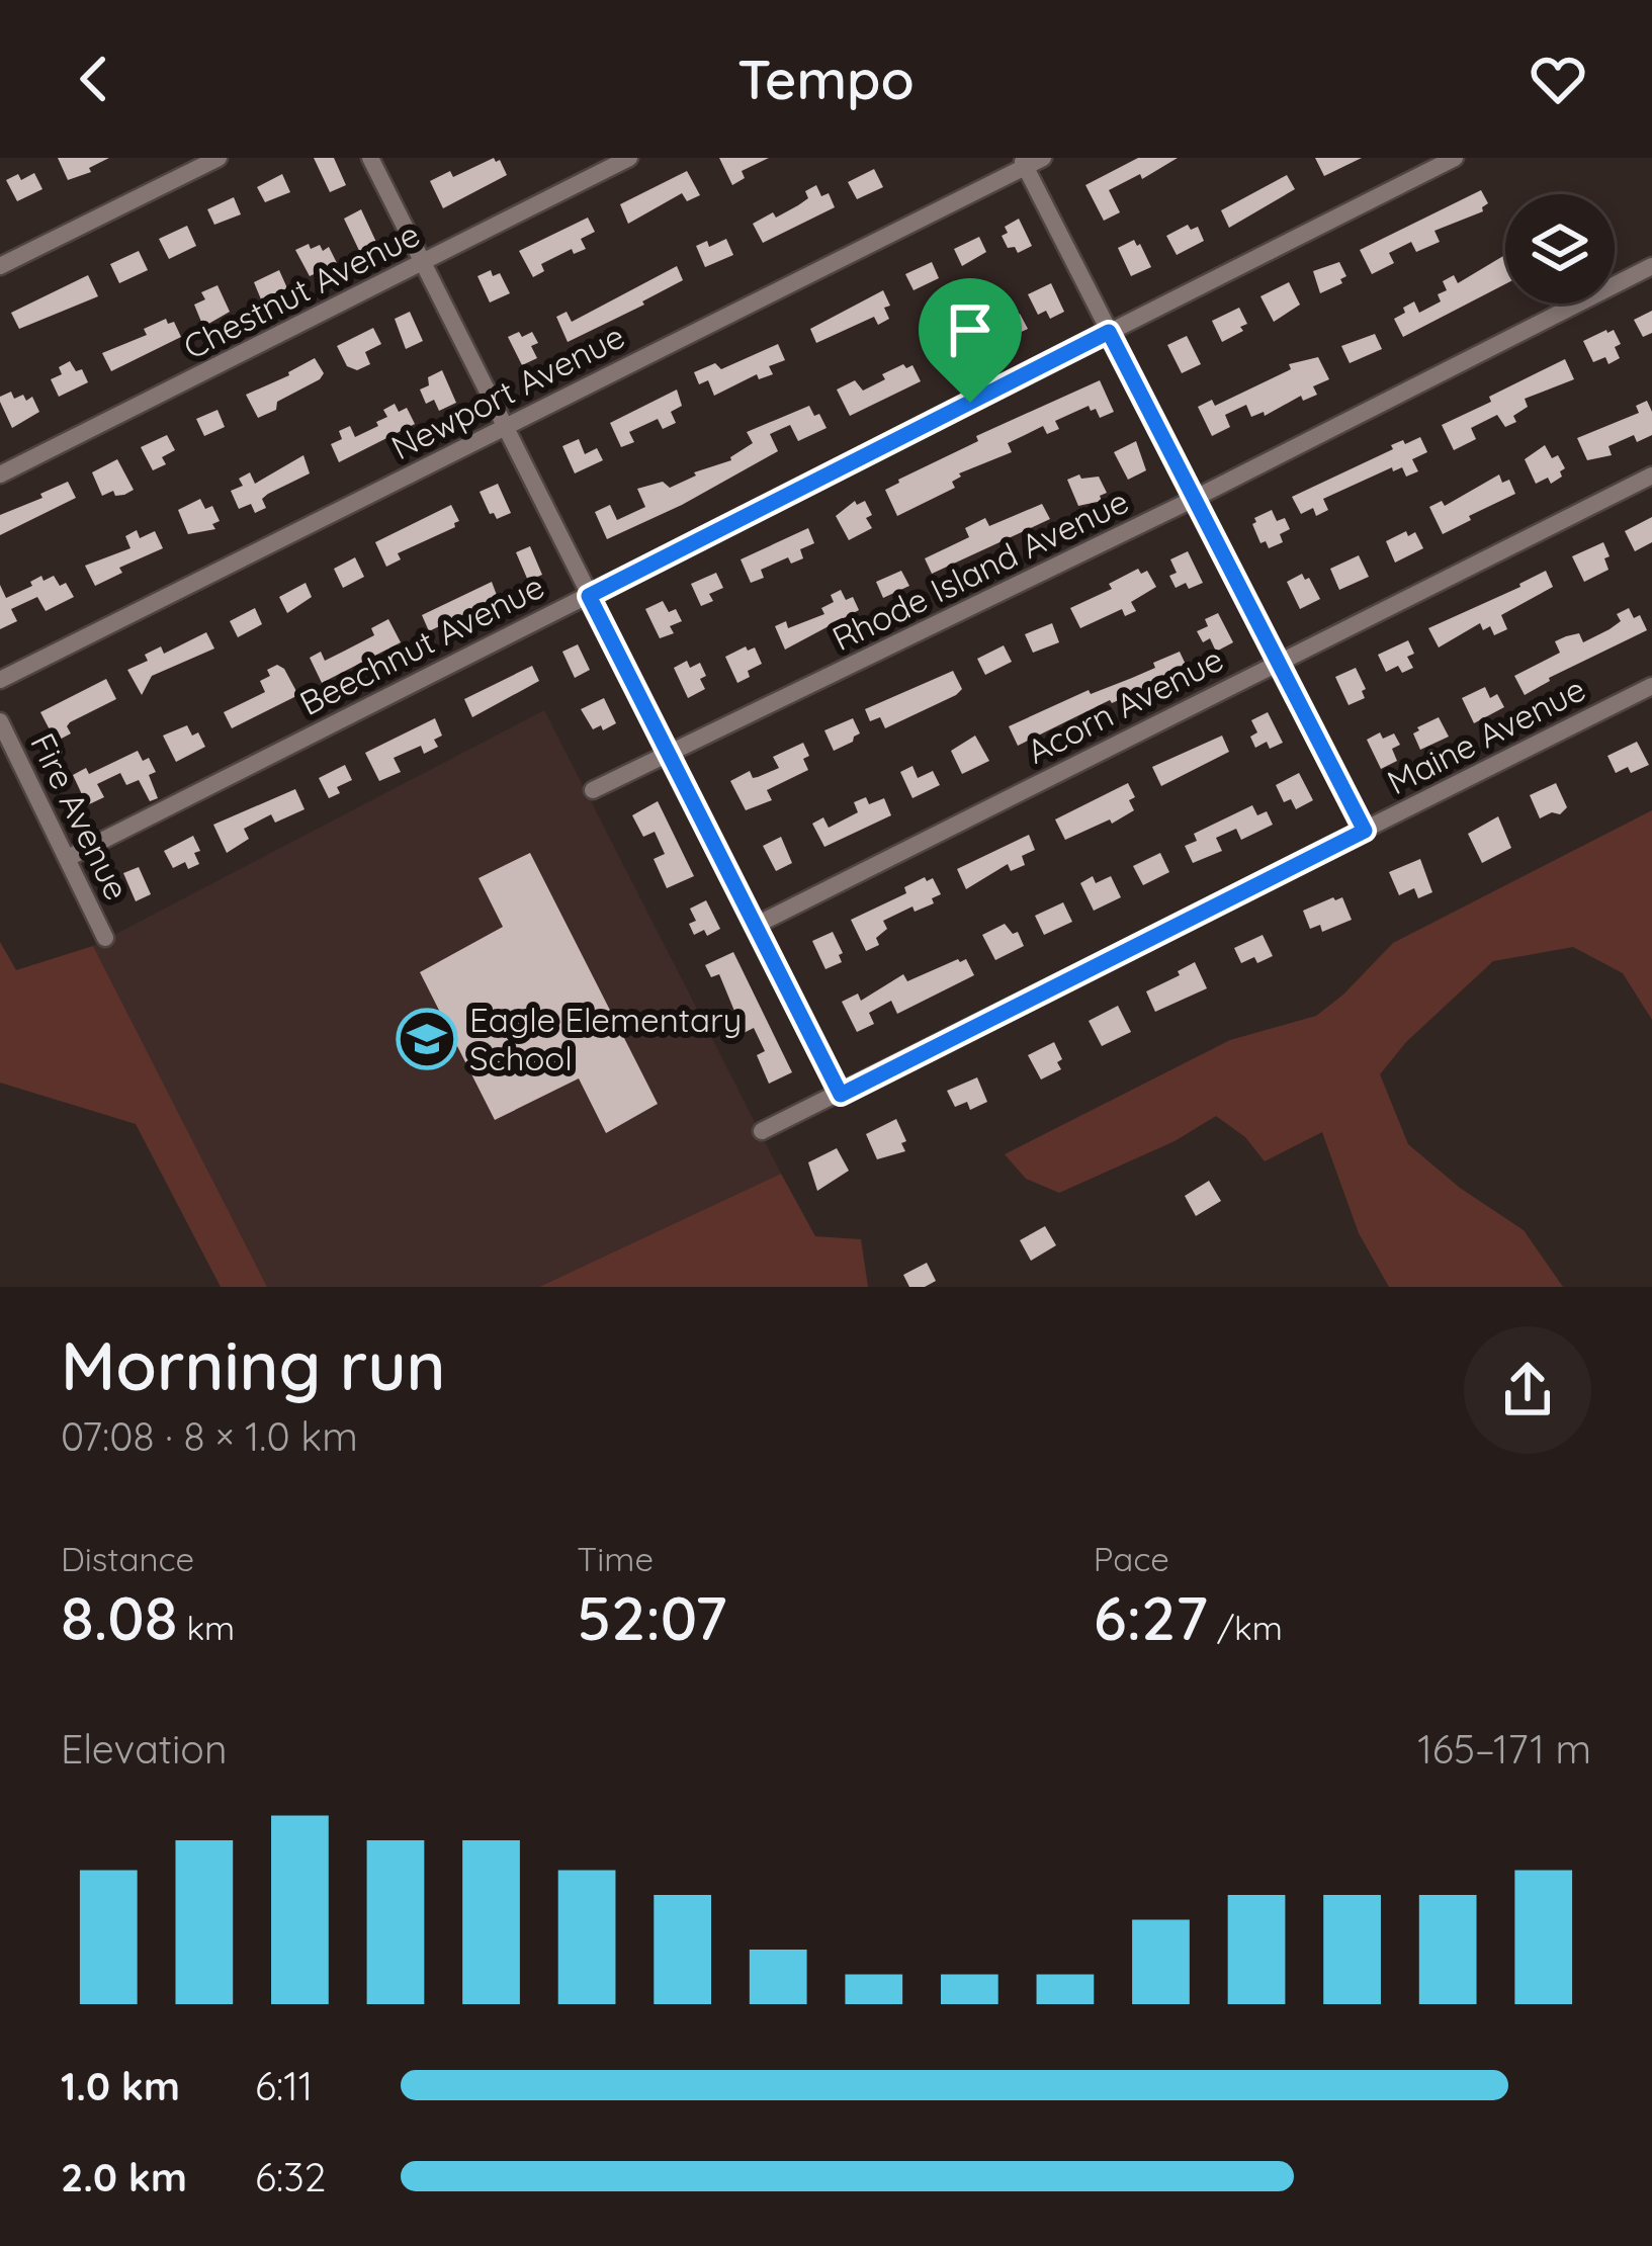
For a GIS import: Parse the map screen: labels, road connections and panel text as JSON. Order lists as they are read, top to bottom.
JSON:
{
  "streets": {
    "street": [
      "Chestnut Avenue",
      "Newport Avenue",
      "Rhode Island Avenue",
      "Beechnut Avenue",
      "Acorn Avenue",
      "Maine Avenue",
      "Fire Avenue"
    ]
  },
  "crossings": [
    ["Beechnut Avenue", "Fire Avenue"]
  ],
  "places": {
    "school or university": ["Eagle Elementary School"]
  },
  "page": {
    "header": "Tempo",
    "heading": ["Morning run", "07:08 · 8 × 1.0 km"],
    "stats": [
      ["Distance", "8.08 km"],
      ["Time", "52:07"],
      ["Pace", "6:27 /km"]
    ],
    "chart": ["Elevation", "165–171 m"],
    "list": [
      {
        "name": "1.0 km",
        "note": "6:11"
      },
      {
        "name": "2.0 km",
        "note": "6:32"
      }
    ]
  }
}
